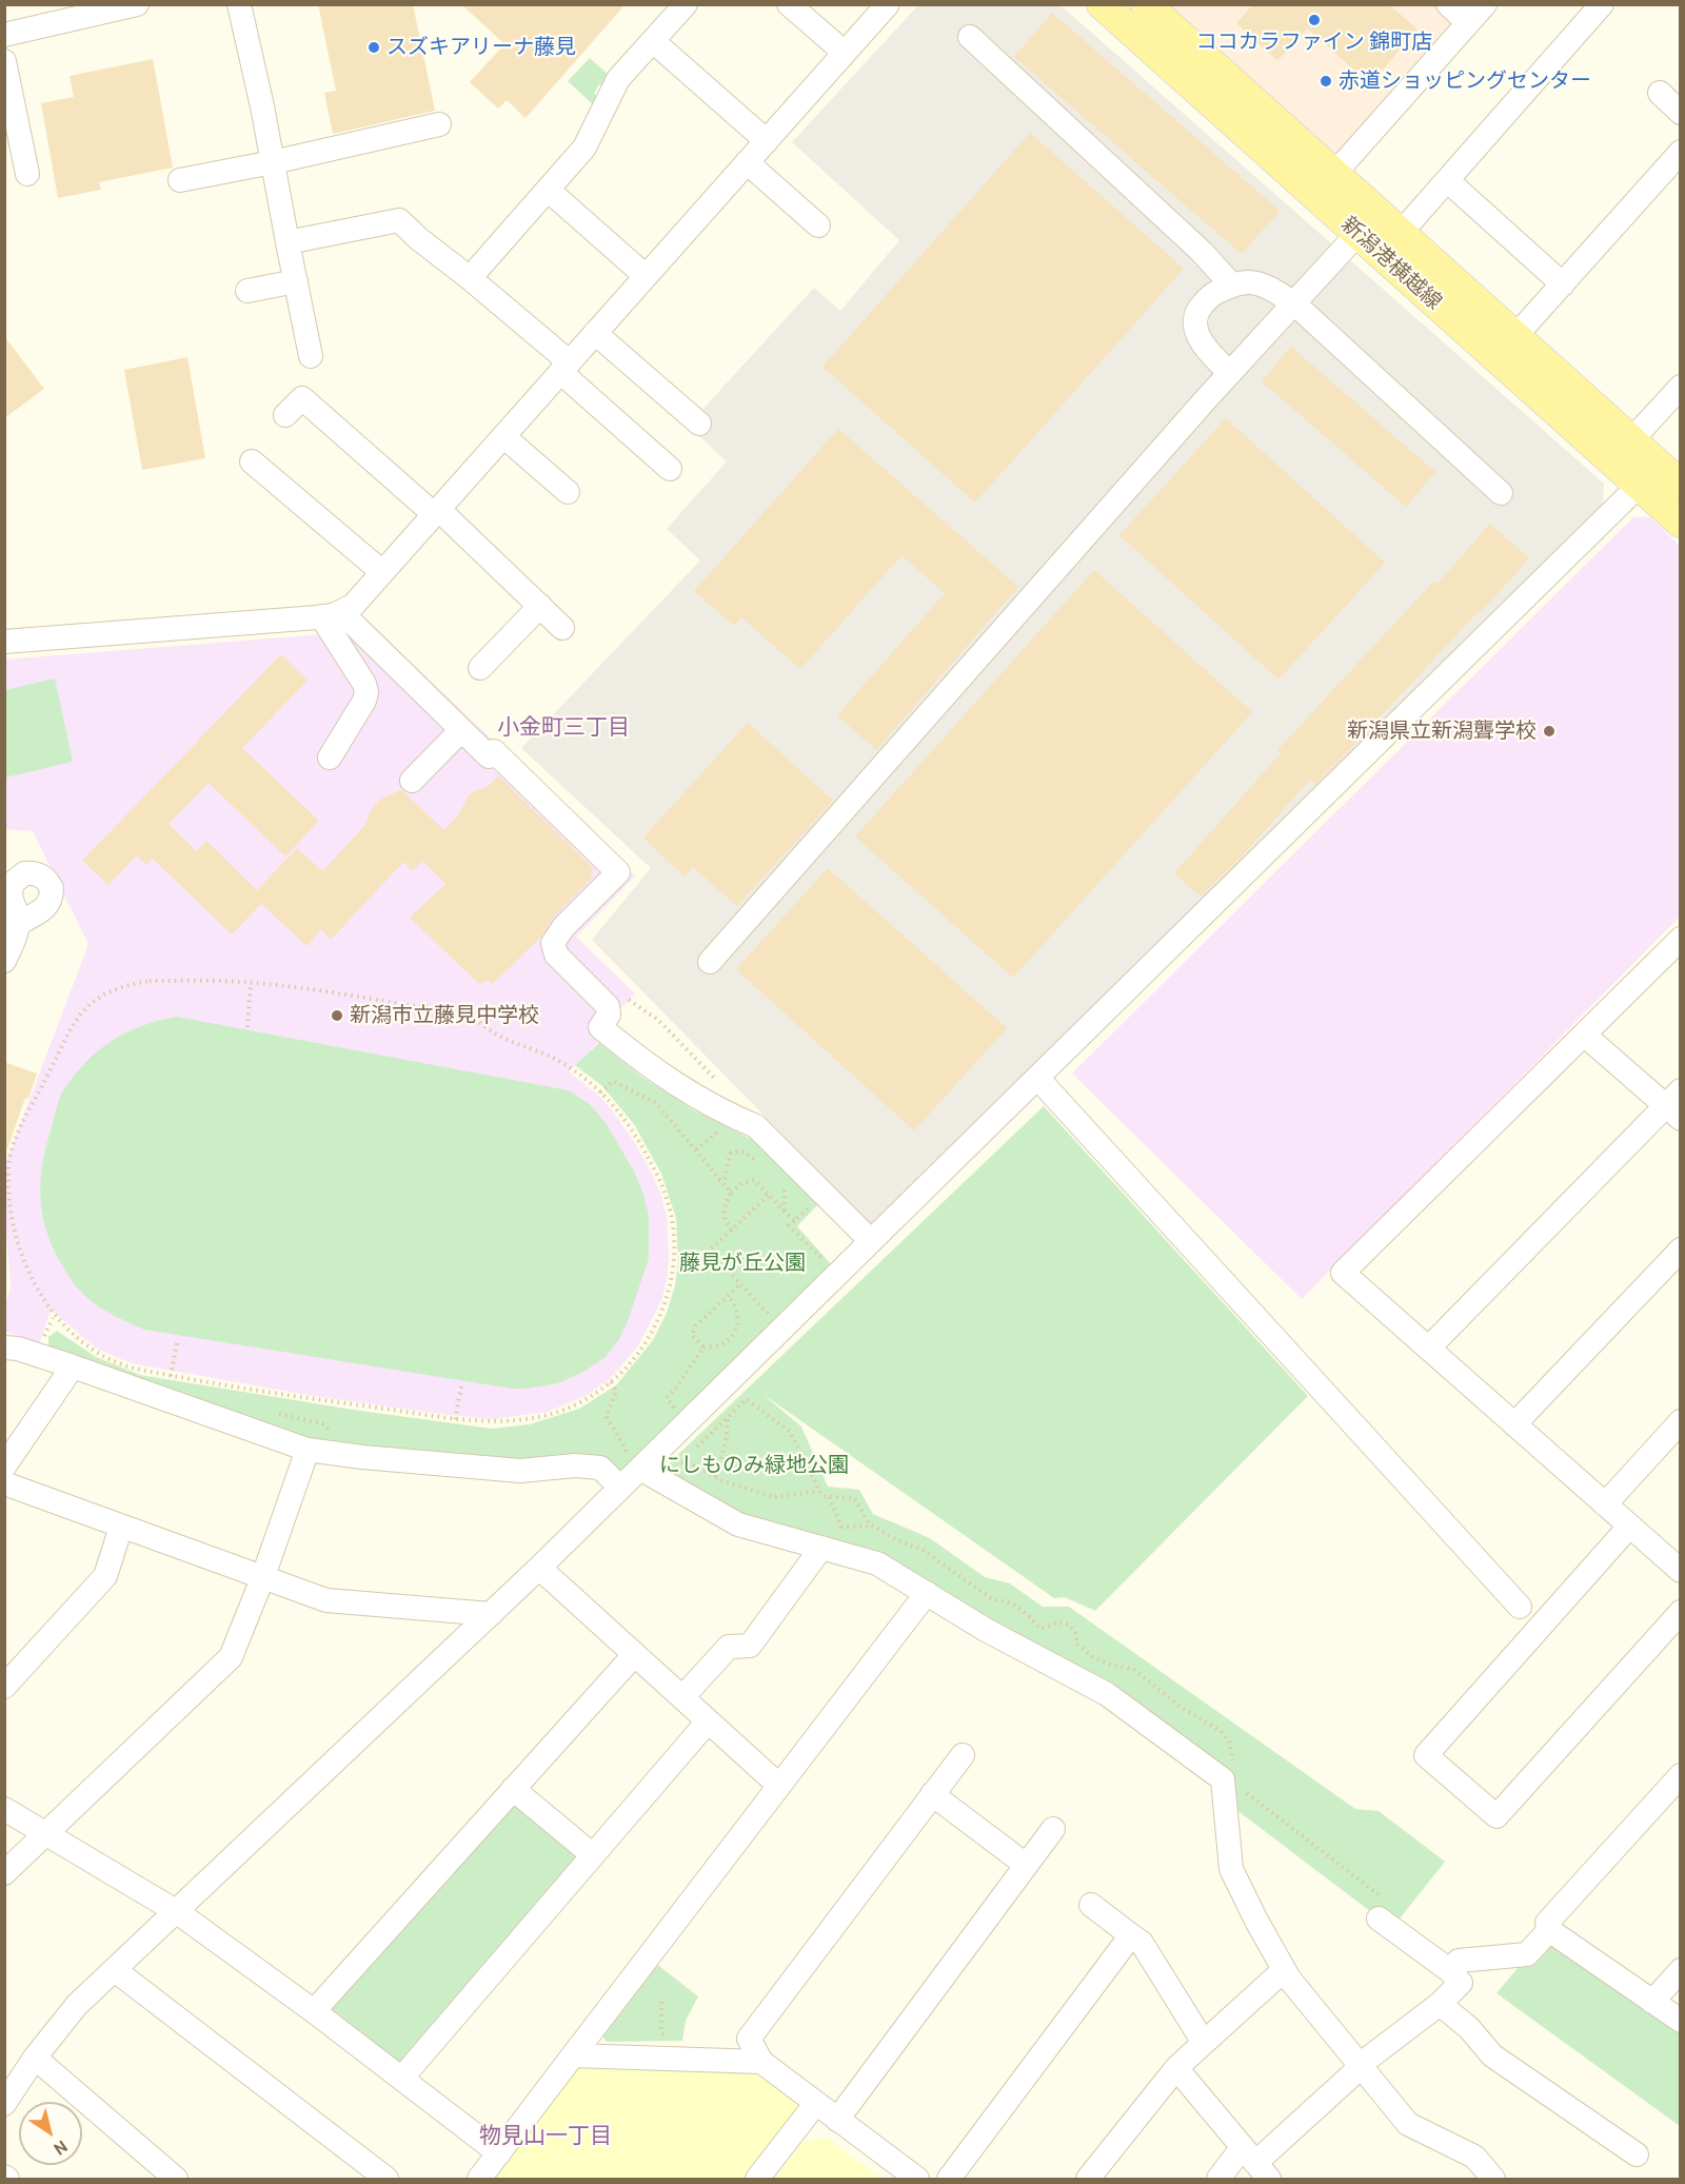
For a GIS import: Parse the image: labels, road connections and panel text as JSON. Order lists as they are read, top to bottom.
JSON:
{
  "streets": {
    "main road": ["新潟港横越線"]
  },
  "districts": ["小金町三丁目", "物見山一丁目"],
  "parks": ["藤見が丘公園", "にしものみ緑地公園"],
  "places": [
    "ココカラファイン 錦町店",
    "スズキアリーナ藤見",
    "赤道ショッピングセンター",
    "新潟県立新潟聾学校",
    "新潟市立藤見中学校"
  ],
  "north": "bottom right"
}
